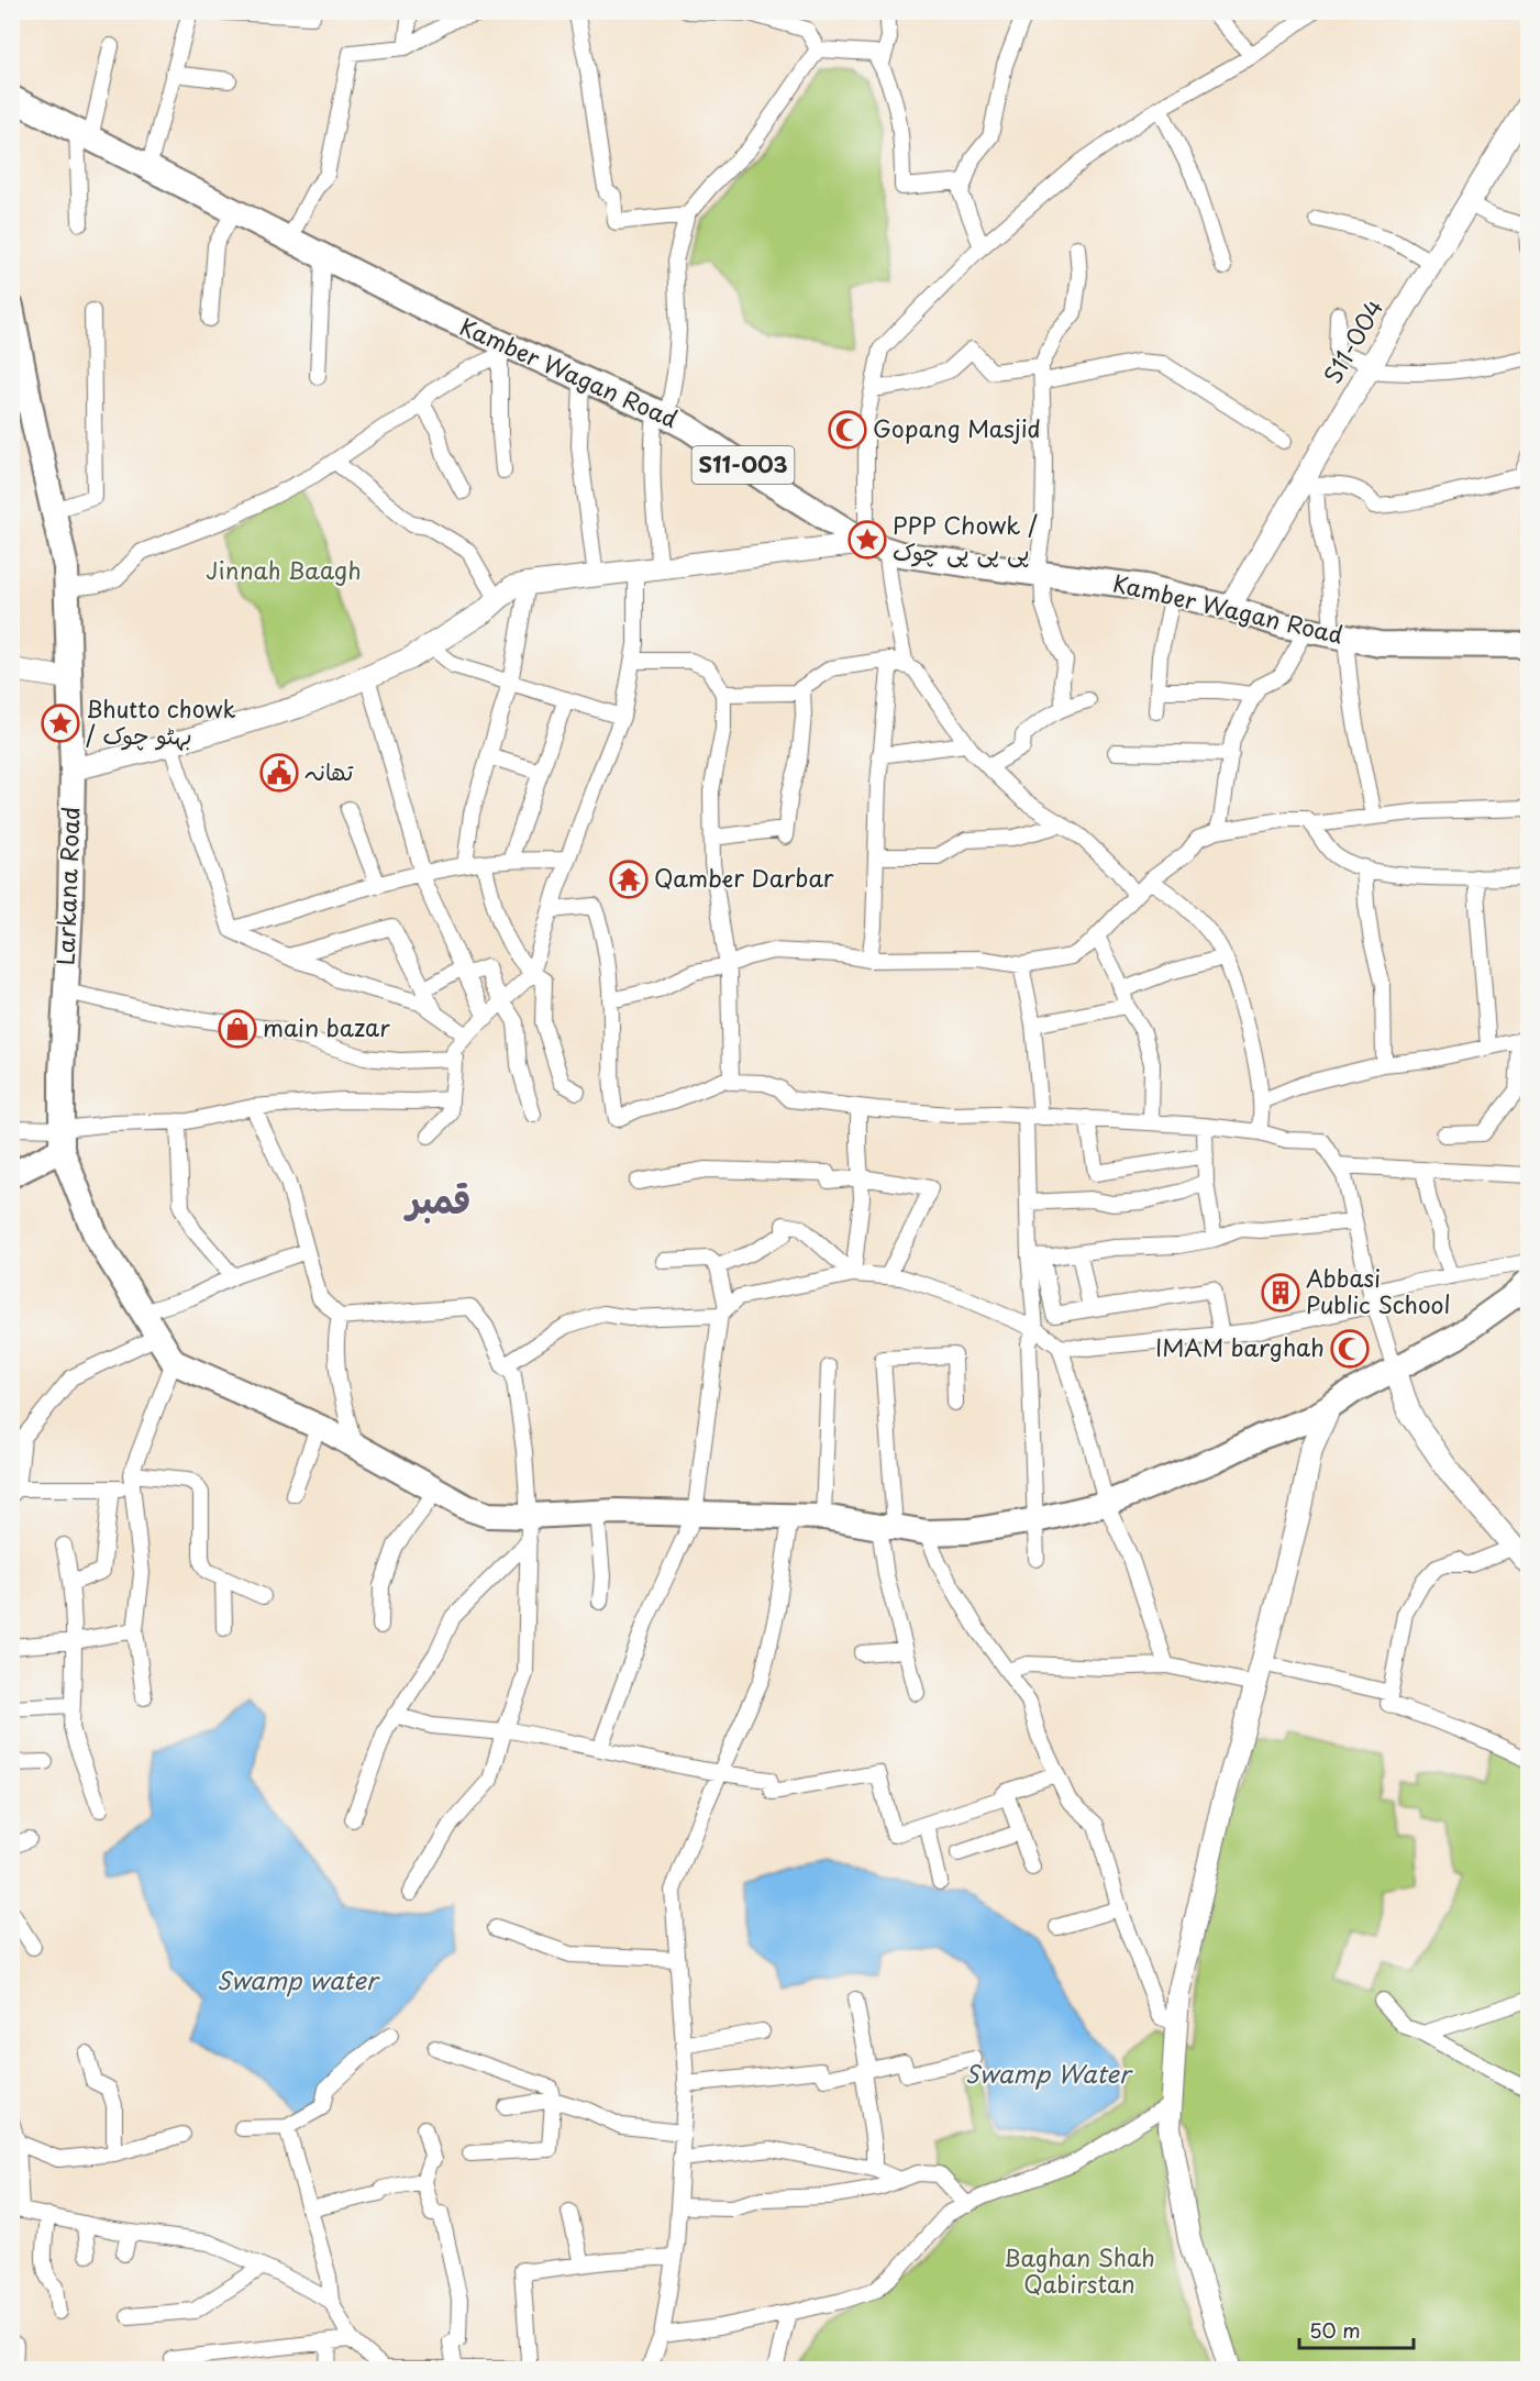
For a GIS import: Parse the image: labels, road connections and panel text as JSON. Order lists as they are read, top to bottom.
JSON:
{
  "streets": {
    "main road": ["Kamber Wagan Road", "S11-003", "Larkana Road"],
    "street": ["S11-004"]
  },
  "crossings": [
    ["S11-004", "Kamber Wagan Road"]
  ],
  "districts": ["قمبر"],
  "water": ["Swamp water", "Swamp Water"],
  "parks": ["Jinnah Baagh", "Baghan Shah Qabirstan"],
  "places": {
    "mosque": ["Gopang Masjid", "IMAM barghah"],
    "place": ["PPP Chowk / پی پی پی چوک", "Bhutto chowk / بہٹو چوک"],
    "public building": ["تھانہ"],
    "temple": ["Qamber Darbar"],
    "shop": ["main bazar"],
    "building": ["Abbasi Public School"]
  },
  "scale_bar": "50 m"
}
